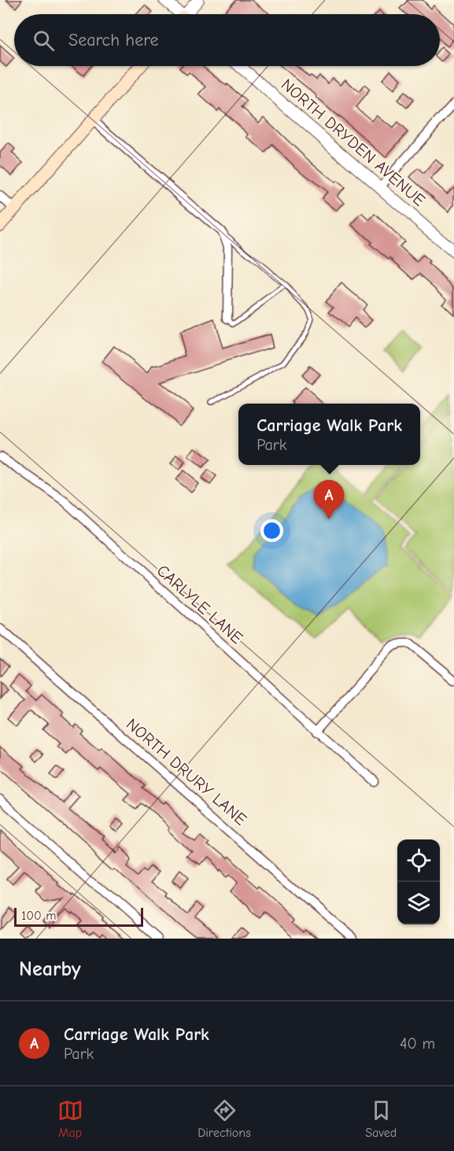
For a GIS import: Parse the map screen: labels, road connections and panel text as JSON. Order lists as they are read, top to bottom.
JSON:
{
  "streets": {
    "street": ["NORTH DRYDEN AVENUE", "CARLYLE LANE", "NORTH DRURY LANE"]
  },
  "scale_bar": "100 m",
  "page": {
    "search": "Search here",
    "popup": ["Carriage Walk Park", "Park"],
    "pins": "A",
    "scale": "100 m",
    "heading": "Nearby",
    "list": [
      {
        "mark": "A",
        "name": "Carriage Walk Park",
        "note": "Park",
        "value": "40 m"
      }
    ],
    "nav": ["Map", "Directions", "Saved"]
  }
}
